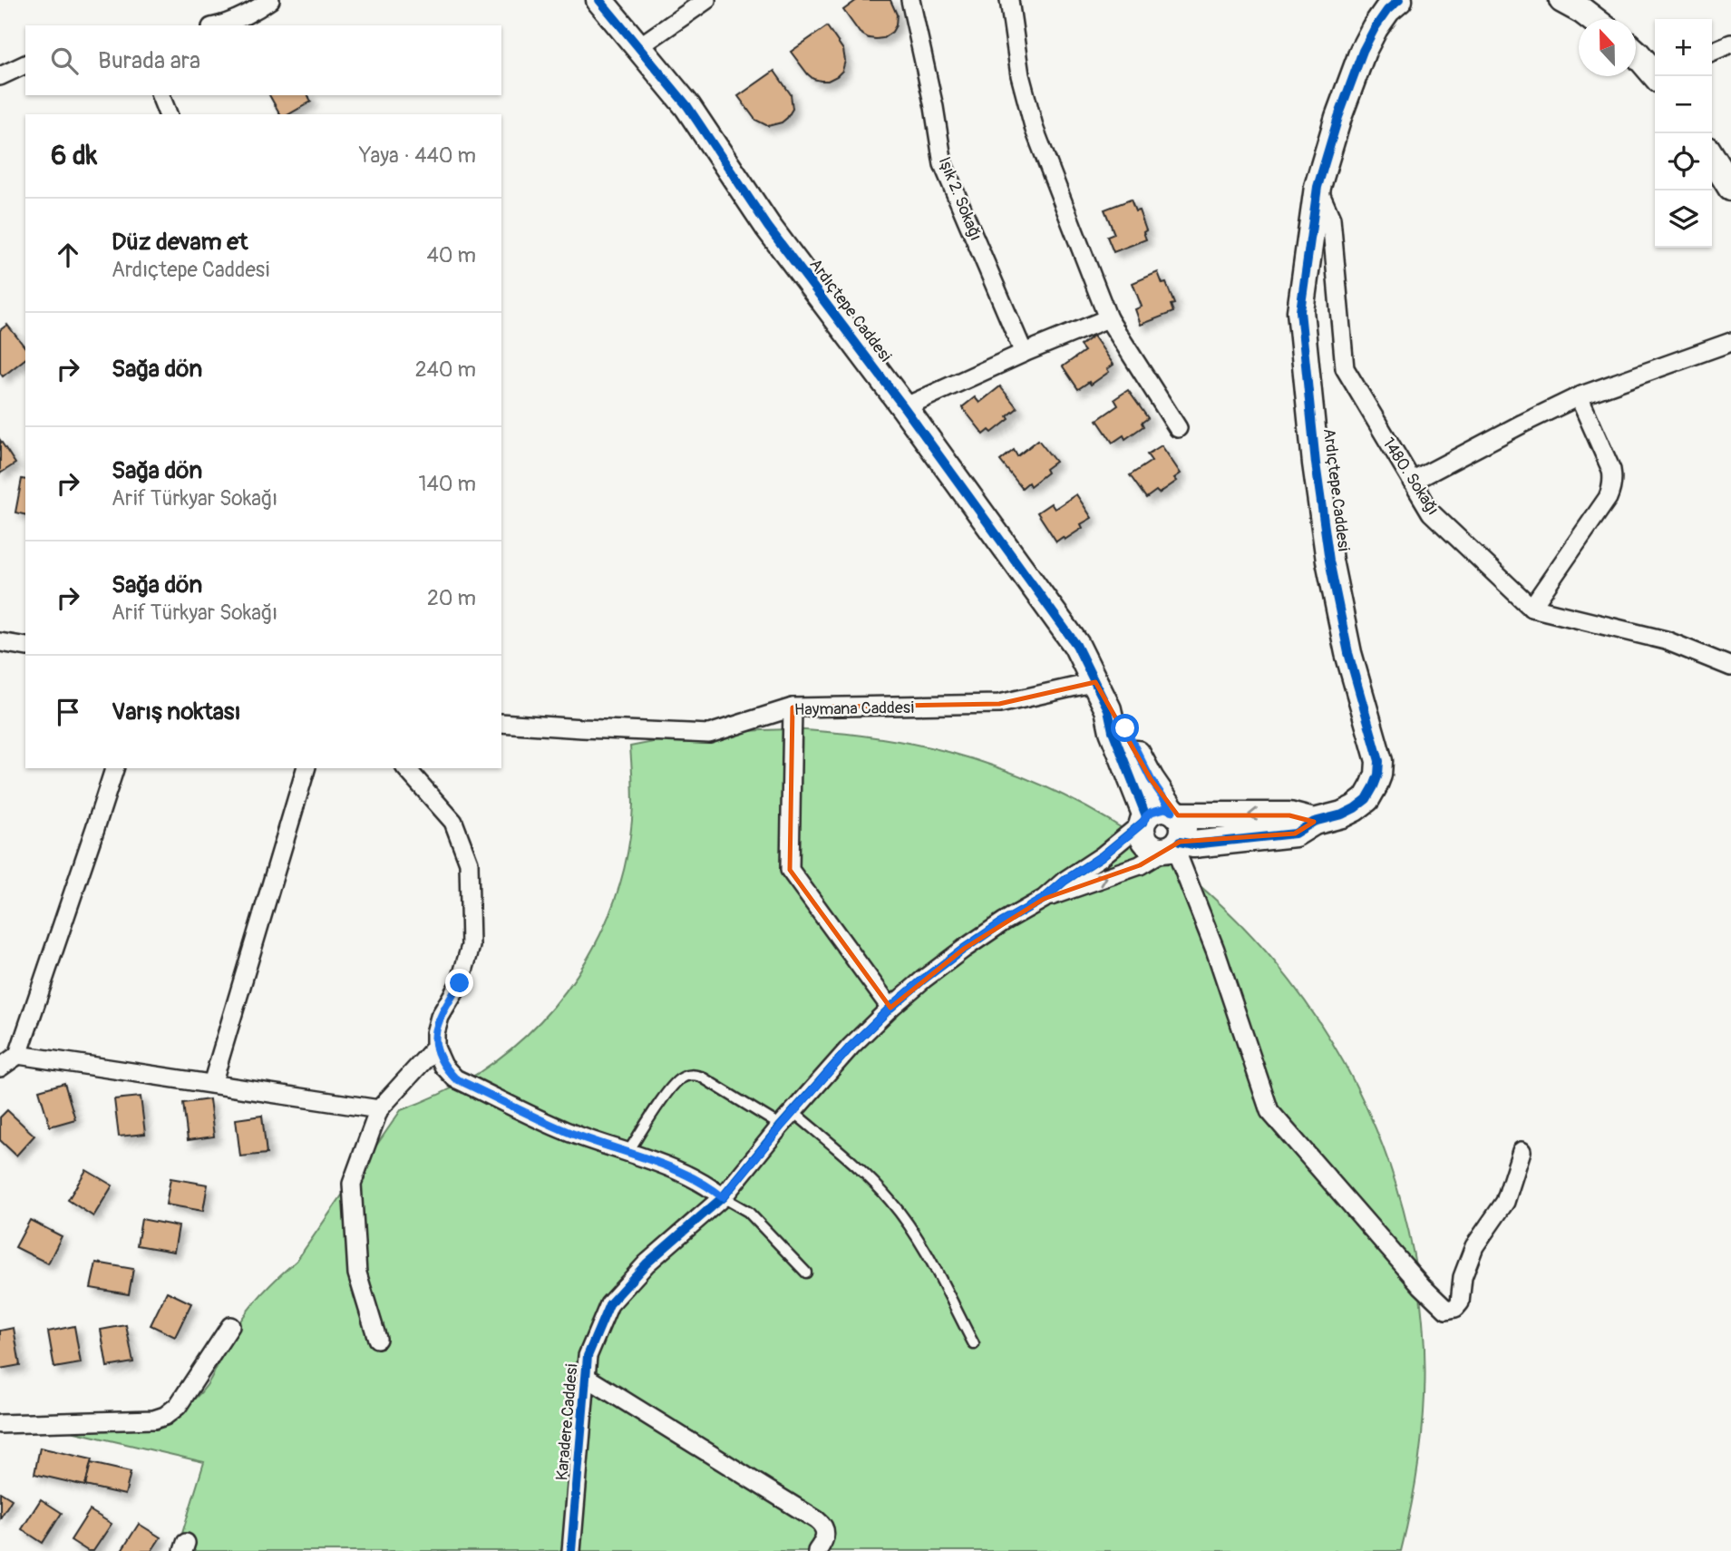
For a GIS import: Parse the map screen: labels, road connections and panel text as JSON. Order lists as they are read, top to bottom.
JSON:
{
  "streets": {
    "street": [
      "Işık 2. Sokağı",
      "Ardıçtepe Caddesi",
      "1480. Sokağı",
      "Haymana Caddesi",
      "Karadere Caddesi"
    ]
  },
  "crossings": [
    ["Ardıçtepe Caddesi", "1480. Sokağı"],
    ["Ardıçtepe Caddesi", "Haymana Caddesi"]
  ],
  "north": "top",
  "page": {
    "map_buttons": ["+", "−"],
    "search": "Burada ara",
    "heading": ["6 dk", "Yaya · 440 m"],
    "list": [
      ["Düz devam et", "Ardıçtepe Caddesi", "40 m"],
      ["Sağa dön", "240 m"],
      ["Sağa dön", "Arif Türkyar Sokağı", "140 m"],
      ["Sağa dön", "Arif Türkyar Sokağı", "20 m"],
      "Varış noktası"
    ]
  }
}
